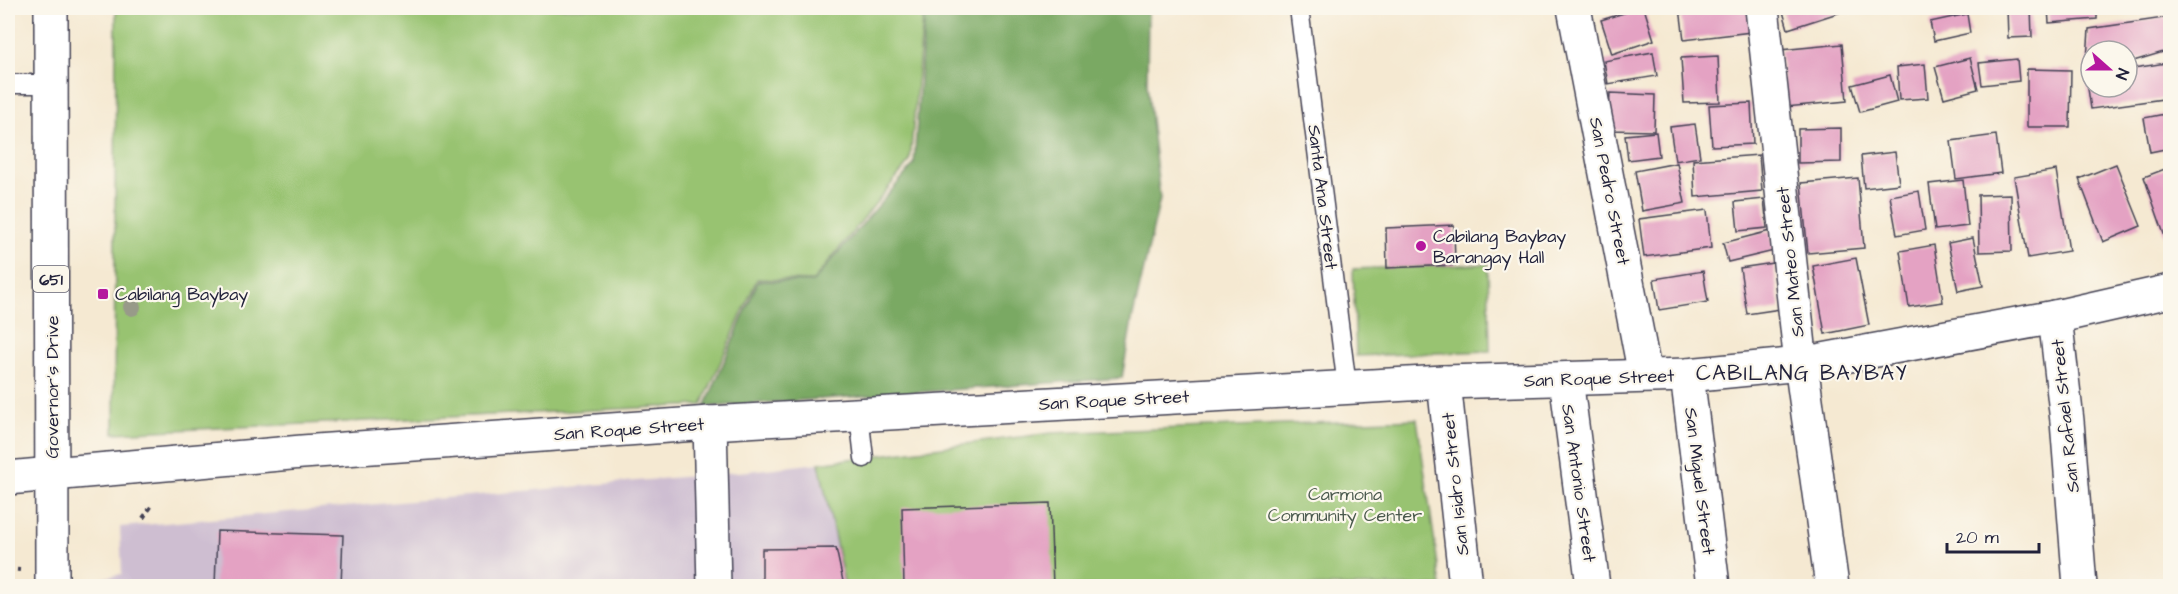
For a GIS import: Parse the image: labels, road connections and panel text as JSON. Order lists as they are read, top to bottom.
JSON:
{
  "streets": {
    "main road": [
      "San Pedro Street",
      "San Mateo Street",
      "651",
      "San Roque Street",
      "Governor's Drive",
      "San Rafael Street",
      "San Miguel Street",
      "San Antonio Street",
      "San Isidro Street"
    ],
    "lane": ["Santa Ana Street"]
  },
  "crossings": [
    ["San Pedro Street", "San Roque Street"],
    ["Santa Ana Street", "San Roque Street"],
    ["San Mateo Street", "San Roque Street"],
    ["San Roque Street", "Governor's Drive"],
    ["San Roque Street", "San Rafael Street"],
    ["San Roque Street", "San Miguel Street"],
    ["San Roque Street", "San Antonio Street"],
    ["San Roque Street", "San Isidro Street"]
  ],
  "districts": ["CABILANG BAYBAY"],
  "parks": ["Carmona Community Center"],
  "places": {
    "other": ["Cabilang Baybay Barangay Hall"],
    "transit": ["Cabilang Baybay"]
  },
  "scale_bar": "20 m",
  "north": "right"
}
